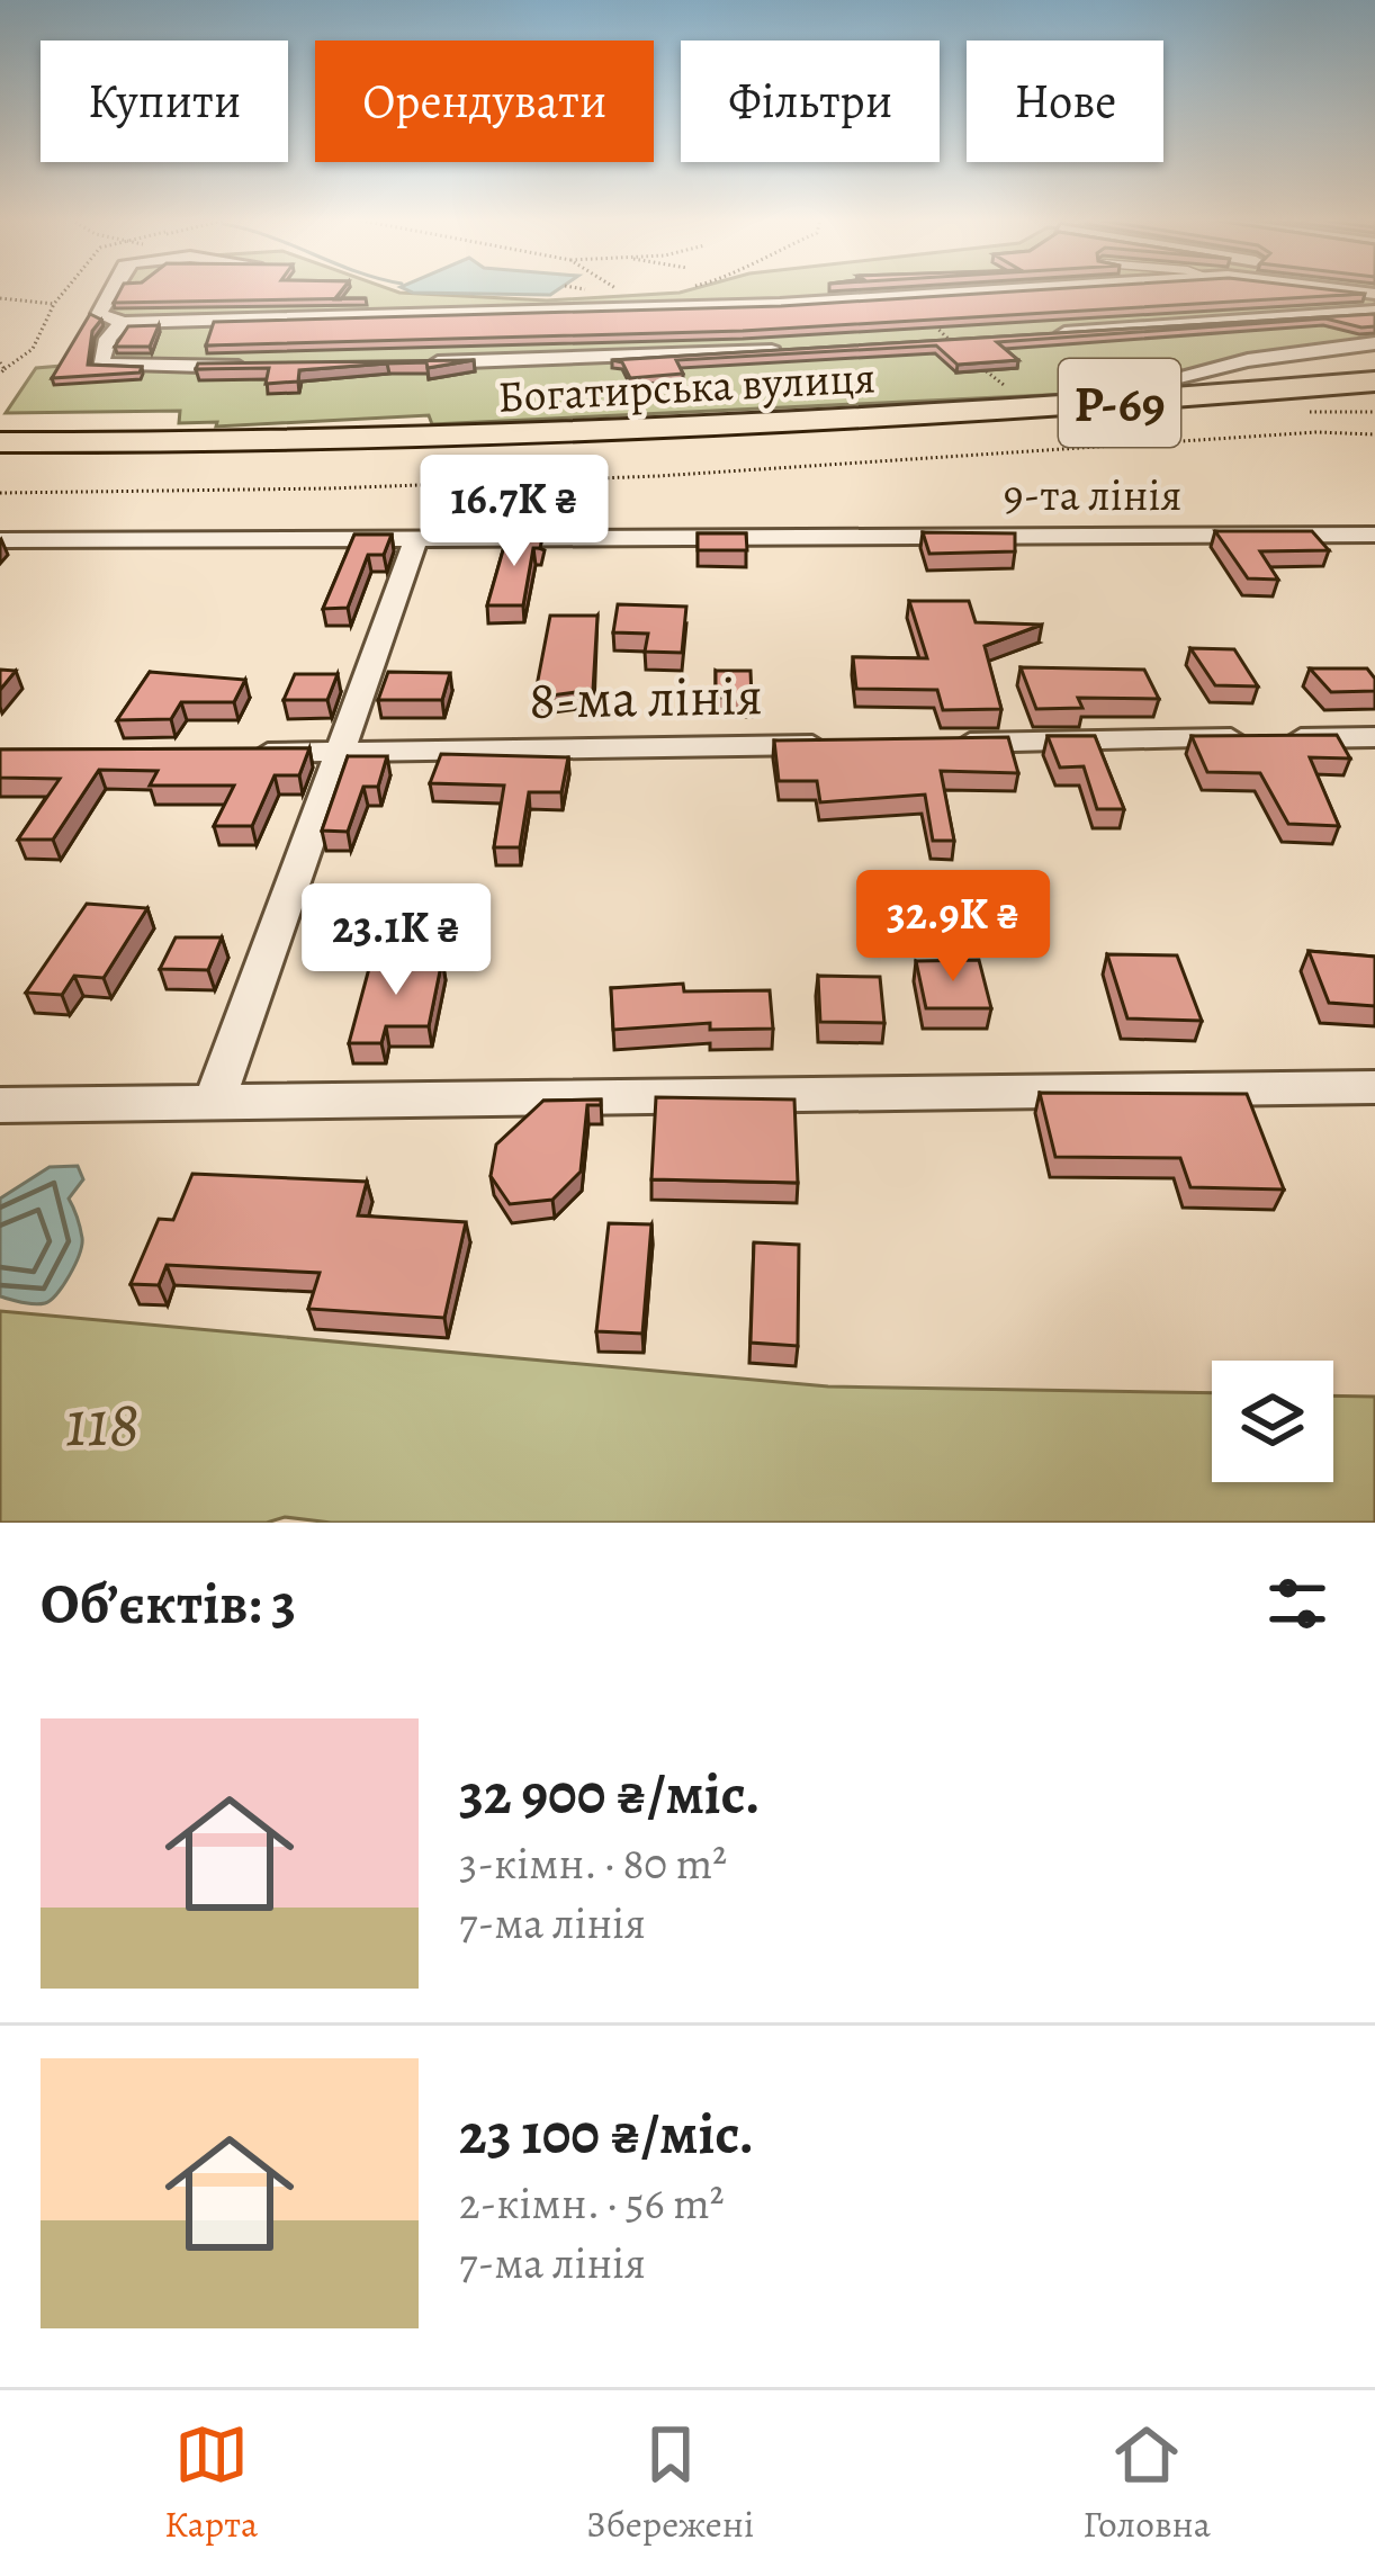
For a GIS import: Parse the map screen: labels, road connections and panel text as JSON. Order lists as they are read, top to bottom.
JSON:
{
  "streets": {
    "main road": ["Богатирська вулиця", "Р-69"],
    "street": ["9-та лінія", "8-ма лінія"]
  },
  "parks": ["118"],
  "page": {
    "chip": [
      "Купити",
      "Орендувати",
      "Фільтри",
      "Нове"
    ],
    "price": ["16.7K ₴", "32.9K ₴", "23.1K ₴"],
    "heading": "Об’єктів: 3",
    "list": [
      {
        "name": "32 900 ₴/міс.",
        "note": "3-кімн. · 80 m² · 7-ма лінія"
      },
      {
        "name": "23 100 ₴/міс.",
        "note": "2-кімн. · 56 m² · 7-ма лінія"
      }
    ],
    "tabs": ["Карта", "Збережені", "Головна"]
  }
}
